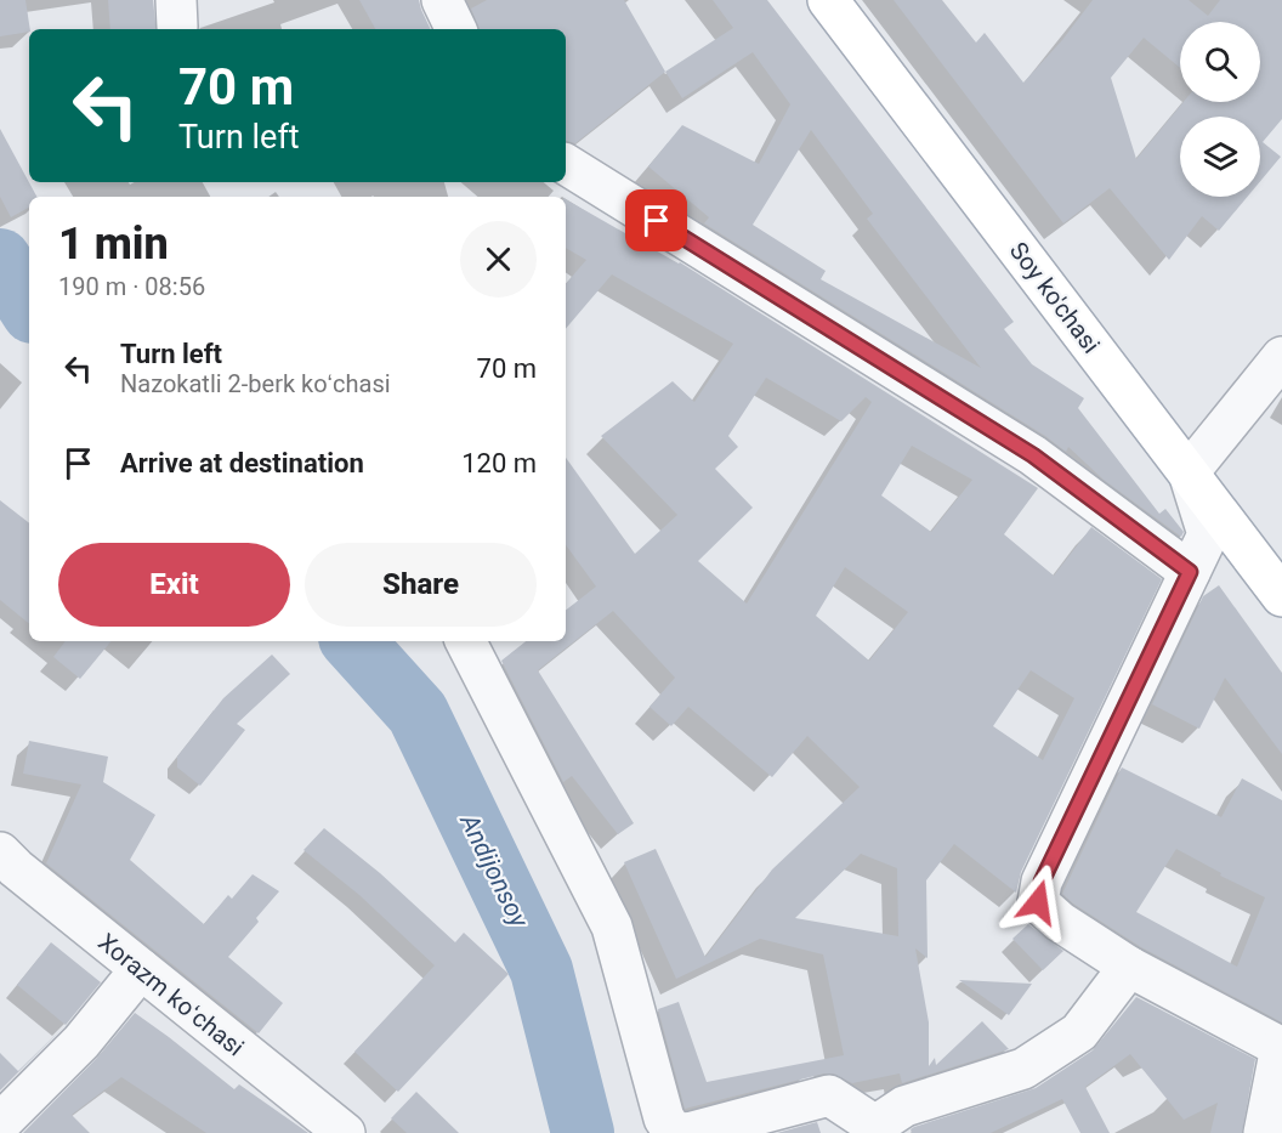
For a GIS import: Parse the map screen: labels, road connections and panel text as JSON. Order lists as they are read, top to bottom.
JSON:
{
  "streets": {
    "main road": ["Soy ko'chasi"],
    "street": ["Xorazm koʻchasi"]
  },
  "water": ["Andijonsoy"],
  "page": {
    "turn": ["70 m", "Turn left"],
    "heading": ["1 min", "190 m · 08:56"],
    "list": [
      {
        "name": "Turn left",
        "note": "Nazokatli 2-berk koʻchasi",
        "value": "70 m"
      },
      {
        "name": "Arrive at destination",
        "value": "120 m"
      }
    ],
    "buttons": ["Exit", "Share"]
  }
}
